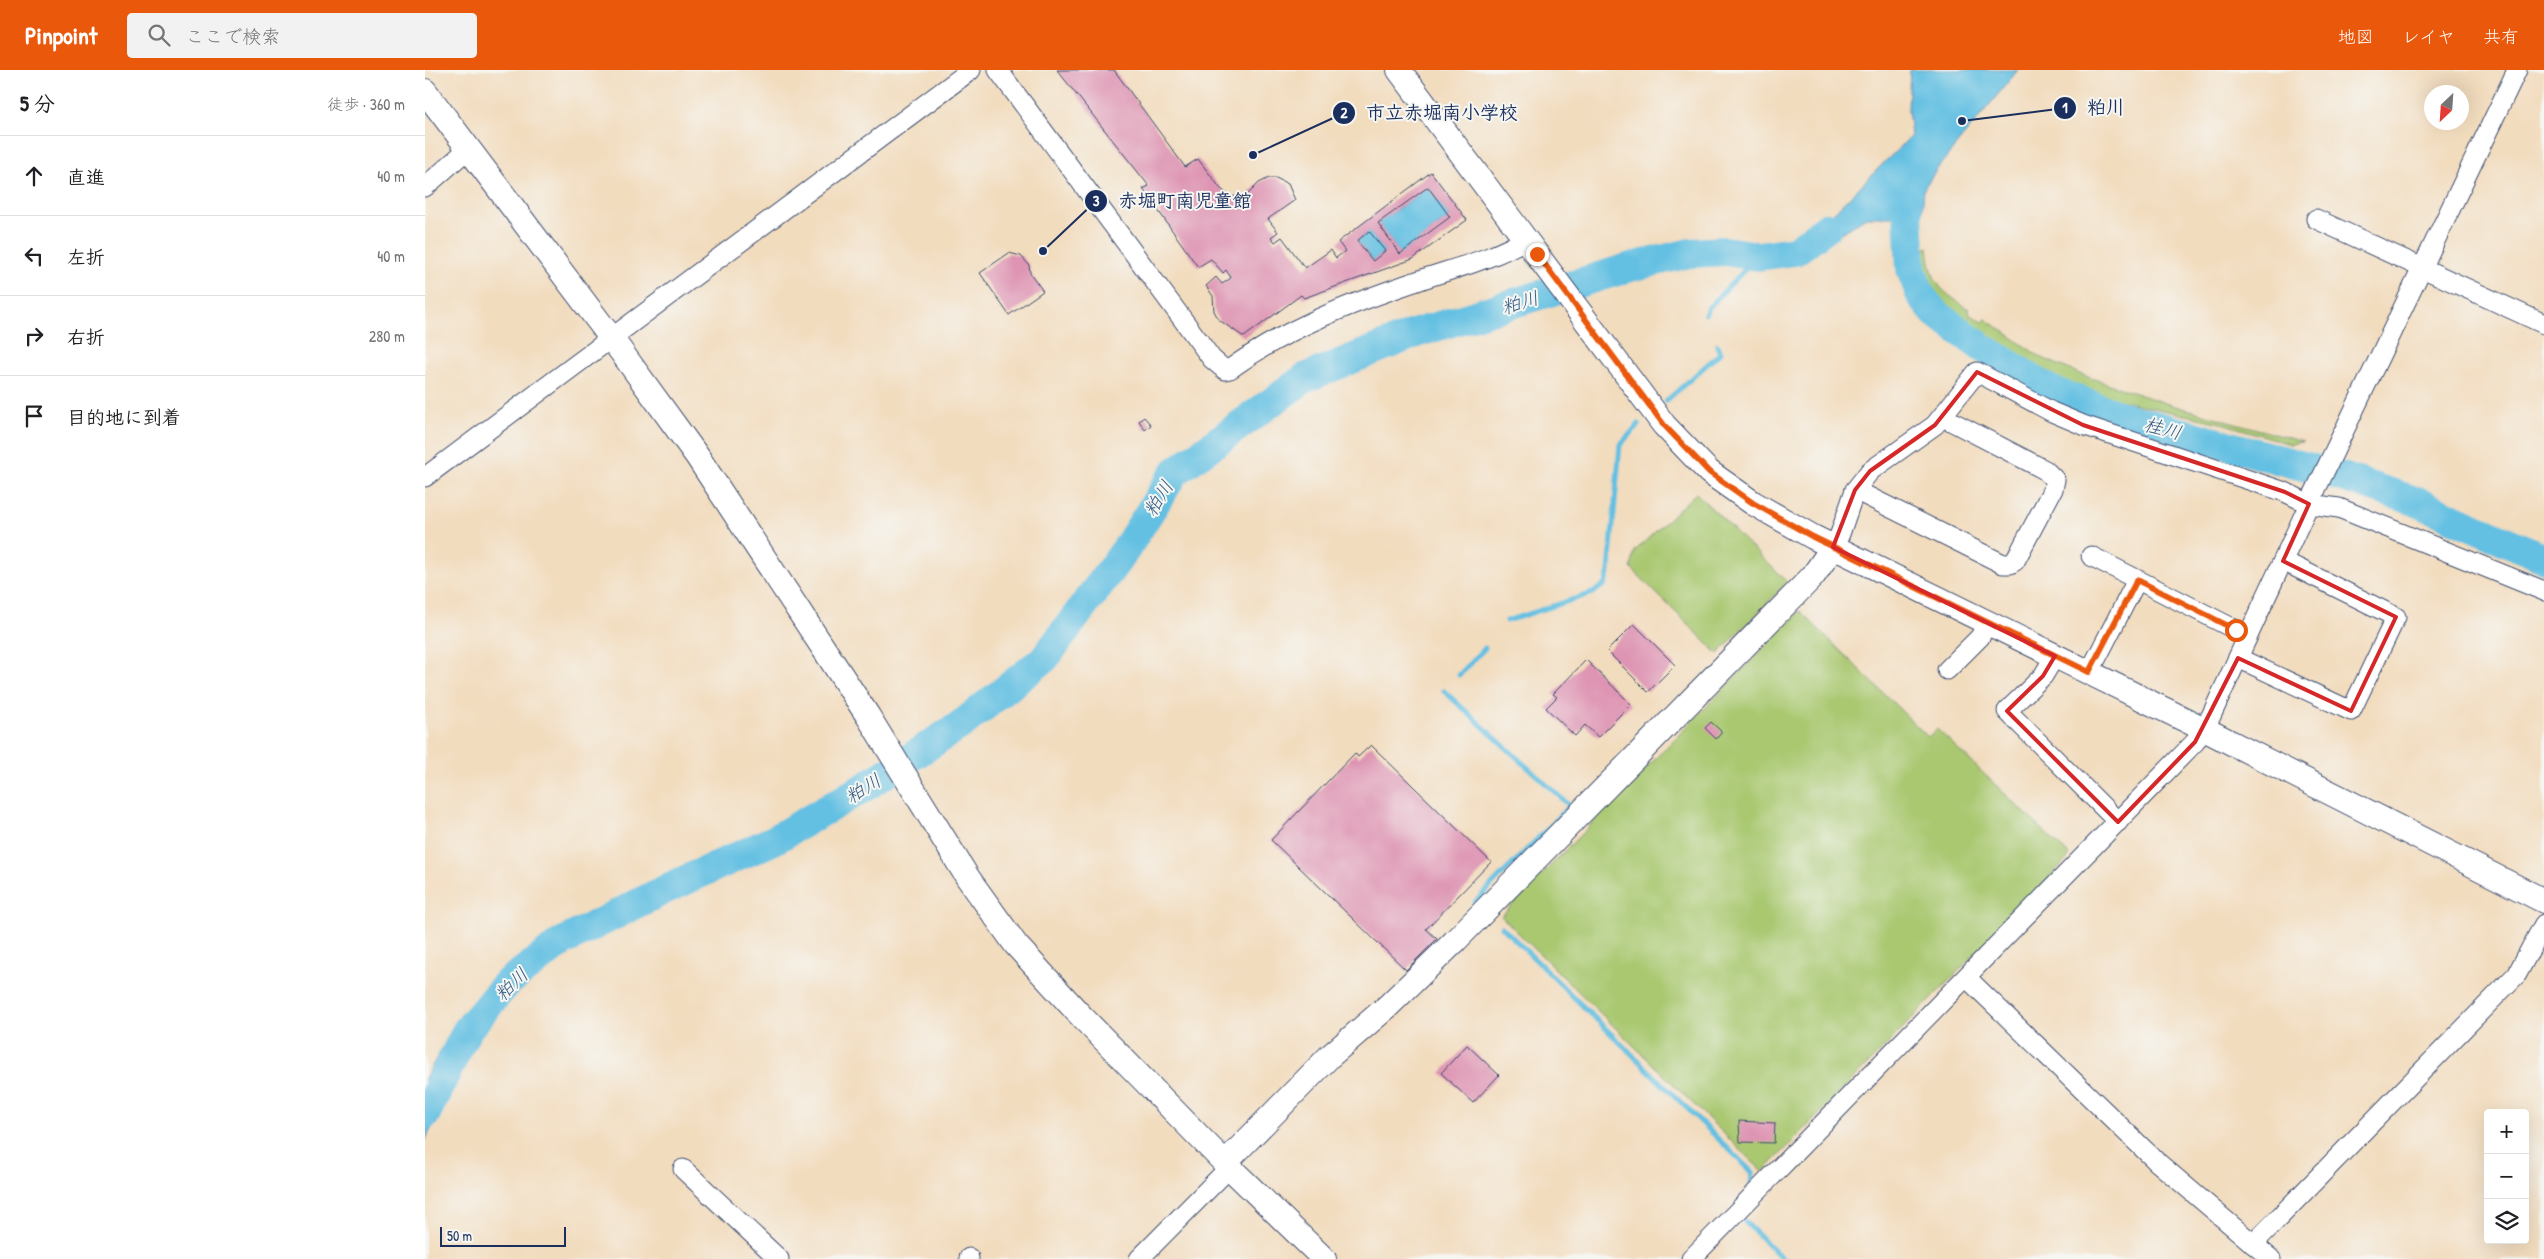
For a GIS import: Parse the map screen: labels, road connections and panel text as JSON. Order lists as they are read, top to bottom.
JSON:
{
  "water": ["粕川", "桂川"],
  "places": ["粕川", "市立赤堀南小学校", "赤堀町南児童館"],
  "scale_bar": "50 m",
  "north": "bottom left",
  "page": {
    "header": "Pinpoint",
    "search": "ここで検索",
    "nav": ["地図", "レイヤ", "共有"],
    "heading": ["5 分", "徒歩 · 360 m"],
    "list": [
      ["直進", "40 m"],
      ["左折", "40 m"],
      ["右折", "280 m"],
      "目的地に到着"
    ],
    "map_buttons": ["+", "−"],
    "scale": "50 m"
  }
}
